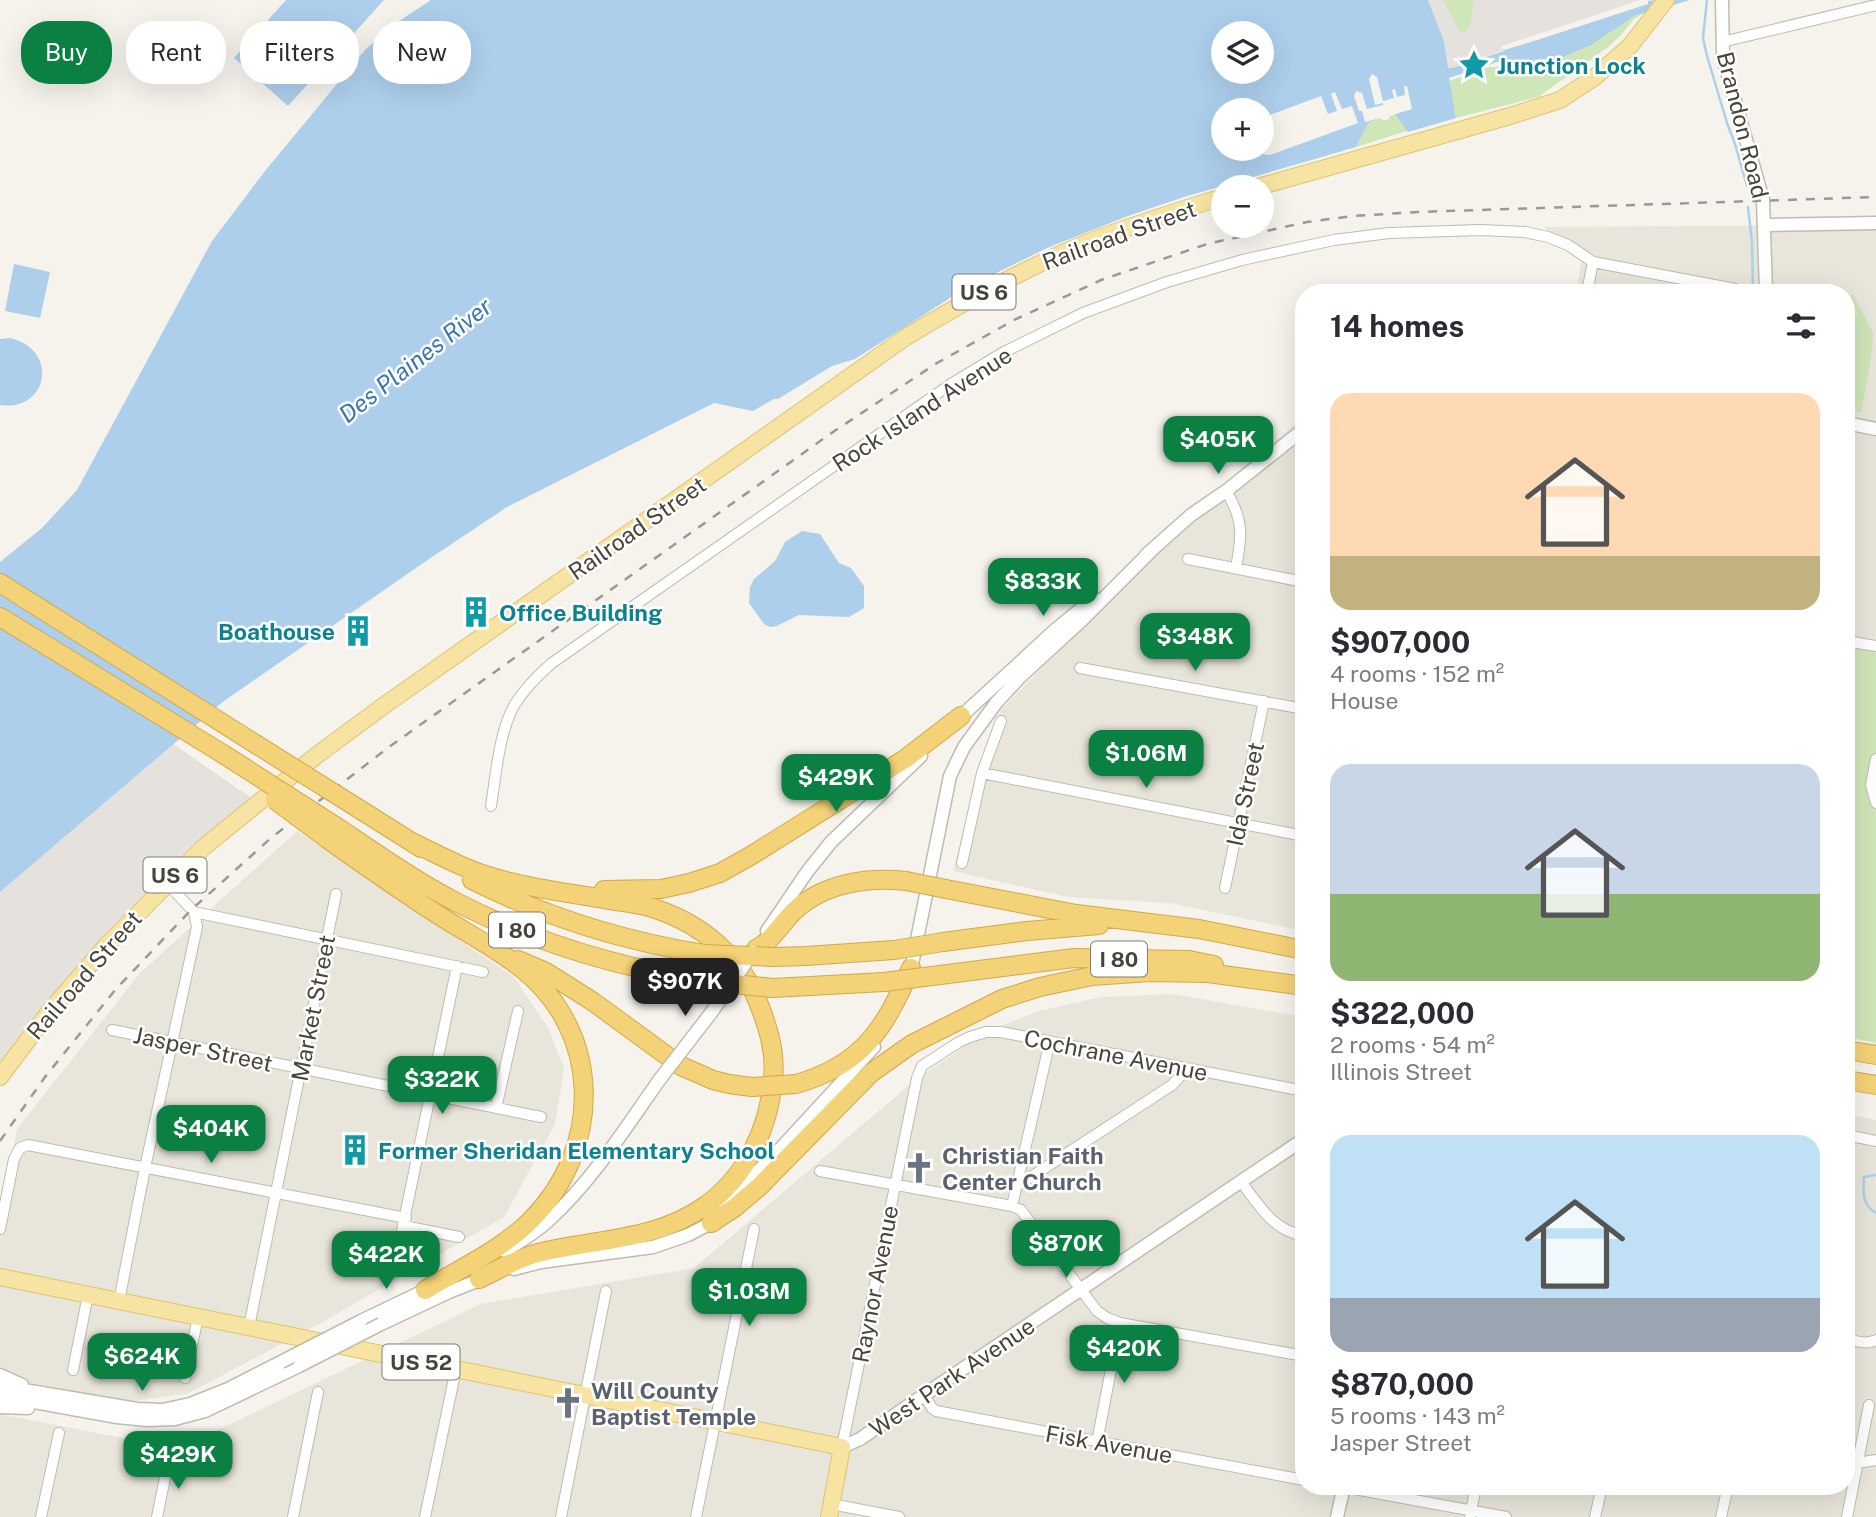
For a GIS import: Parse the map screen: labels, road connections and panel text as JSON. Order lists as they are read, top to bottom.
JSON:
{
  "streets": {
    "highway": ["I 80"],
    "main road": [
      "Railroad Street",
      "US 6",
      "Raynor Avenue",
      "US 52"
    ],
    "street": [
      "Brandon Road",
      "Rock Island Avenue",
      "Ida Street",
      "Market Street",
      "Jasper Street",
      "Cochrane Avenue",
      "West Park Avenue",
      "Fisk Avenue"
    ]
  },
  "crossings": [
    ["Market Street", "Jasper Street"],
    ["Market Street", "US 52"],
    ["Cochrane Avenue", "Raynor Avenue"],
    ["Raynor Avenue", "US 52"],
    ["Raynor Avenue", "West Park Avenue"],
    ["US 52", "West Park Avenue"],
    ["West Park Avenue", "Fisk Avenue"]
  ],
  "water": ["Des Plaines River"],
  "places": {
    "place": ["Junction Lock"],
    "building": ["Office Building", "Boathouse", "Former Sheridan Elementary School"],
    "church": ["Christian Faith Center Church", "Will County Baptist Temple"]
  },
  "page": {
    "map_buttons": ["+", "−"],
    "chip": [
      "Buy",
      "Rent",
      "Filters",
      "New"
    ],
    "heading": "14 homes",
    "list": [
      {
        "name": "$907,000",
        "note": "4 rooms · 152 m² · House"
      },
      {
        "name": "$322,000",
        "note": "2 rooms · 54 m² · Illinois Street"
      },
      {
        "name": "$870,000",
        "note": "5 rooms · 143 m² · Jasper Street"
      }
    ],
    "price": [
      "$405K",
      "$833K",
      "$348K",
      "$1.06M",
      "$429K",
      "$907K",
      "$322K",
      "$404K",
      "$870K",
      "$422K",
      "$1.03M",
      "$420K",
      "$624K",
      "$429K"
    ]
  }
}
